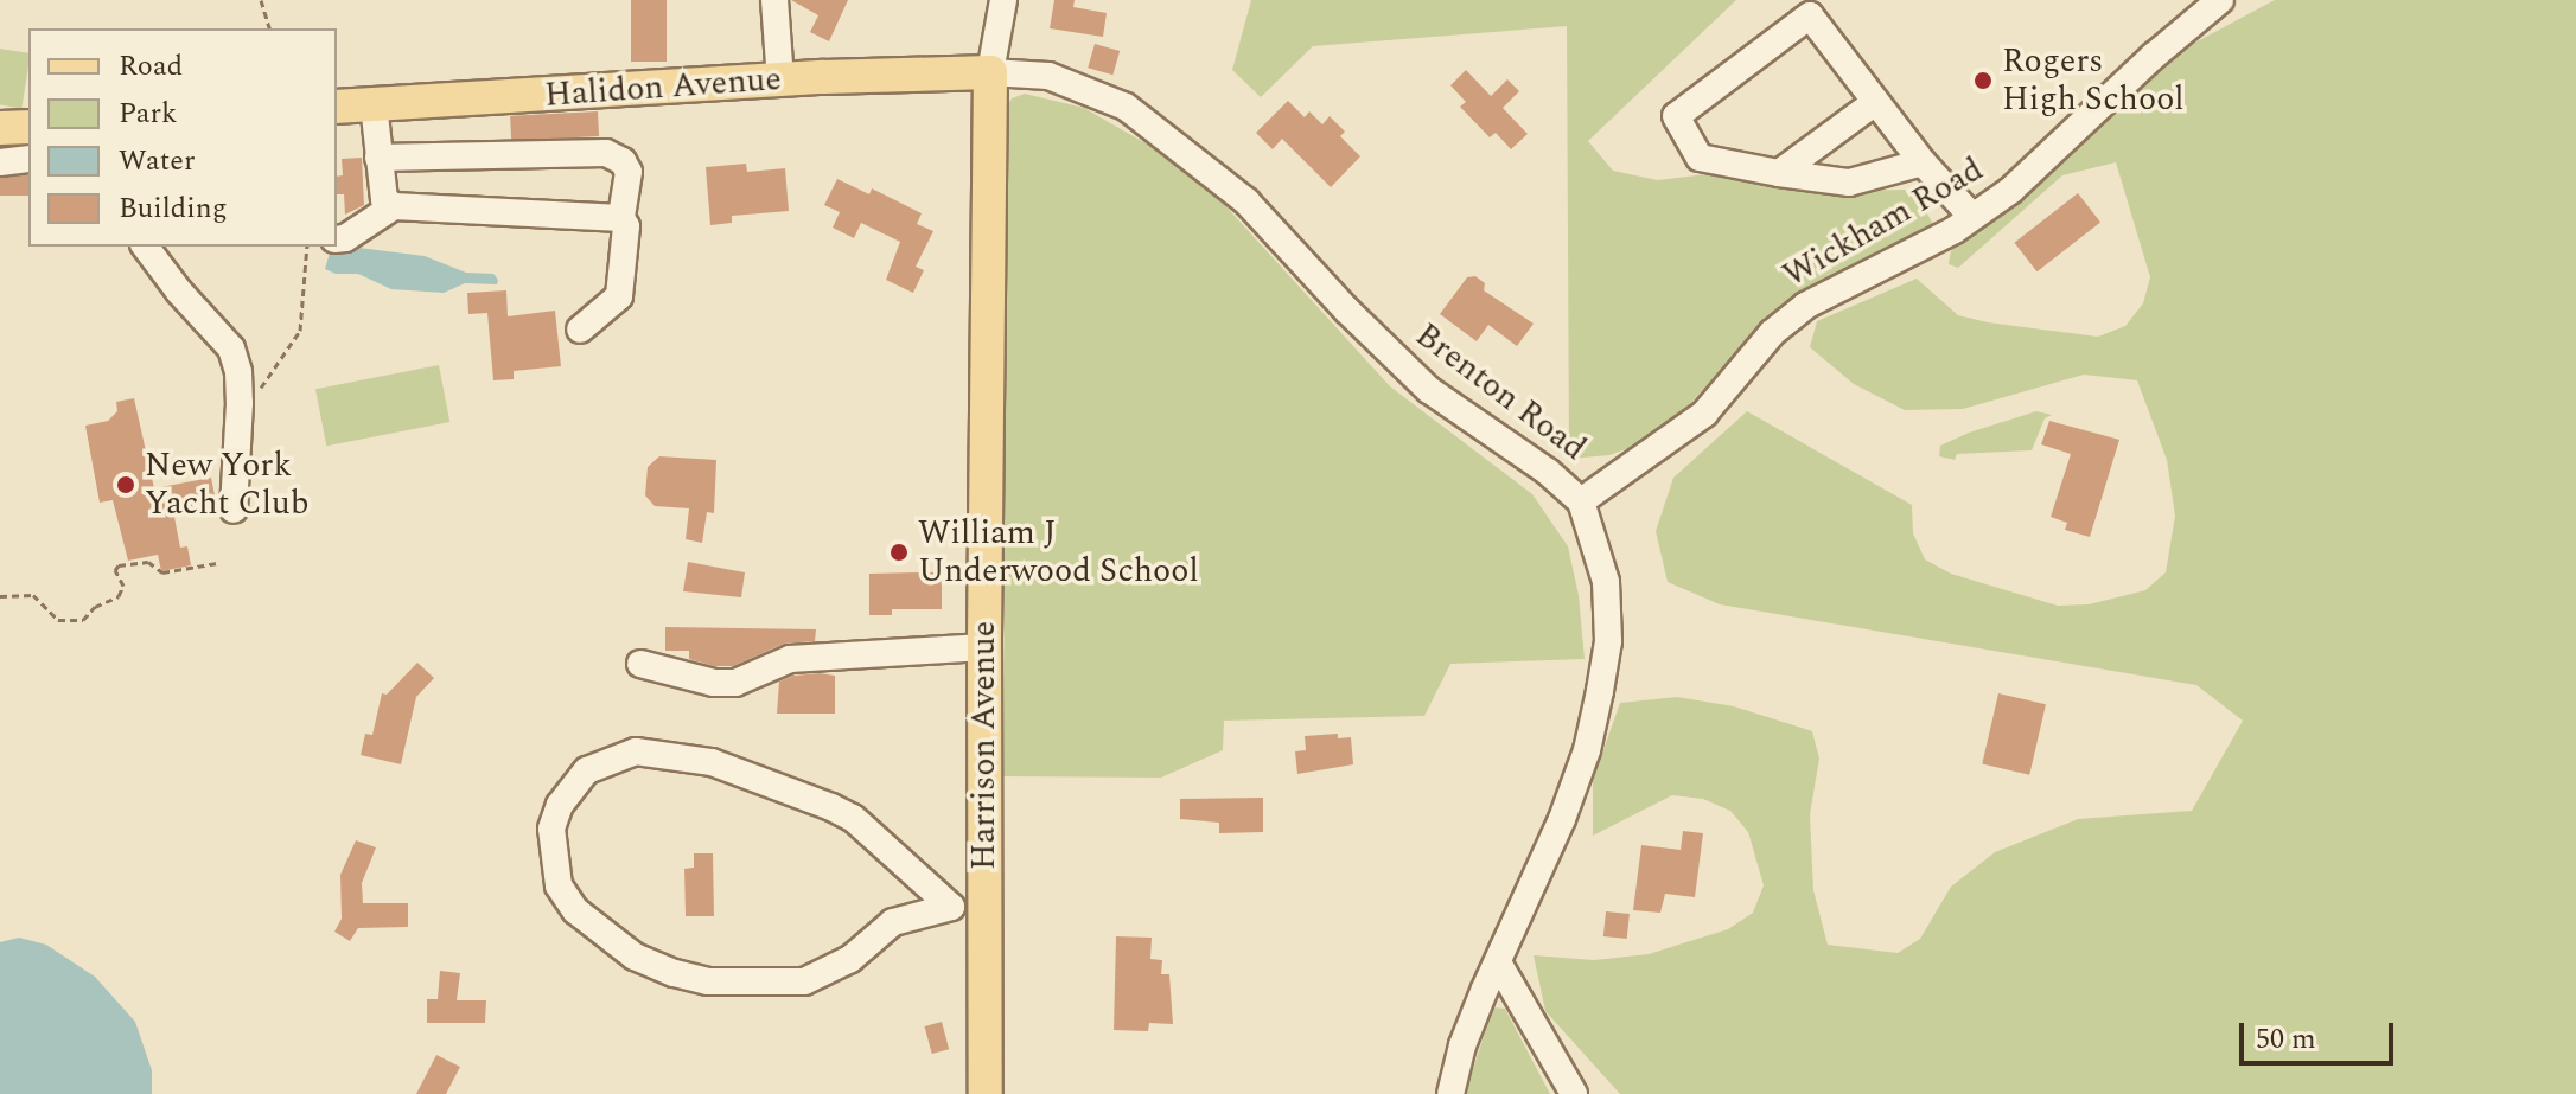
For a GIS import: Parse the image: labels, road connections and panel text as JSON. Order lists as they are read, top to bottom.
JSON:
{
  "streets": {
    "main road": ["Halidon Avenue", "Harrison Avenue"],
    "street": ["Wickham Road", "Brenton Road"]
  },
  "crossings": [
    ["Halidon Avenue", "Brenton Road"],
    ["Halidon Avenue", "Harrison Avenue"],
    ["Wickham Road", "Brenton Road"],
    ["Brenton Road", "Harrison Avenue"]
  ],
  "places": ["Rogers High School", "New York Yacht Club", "William J Underwood School"],
  "legend": [
    "Road",
    "Park",
    "Water",
    "Building"
  ],
  "scale_bar": "50 m"
}
